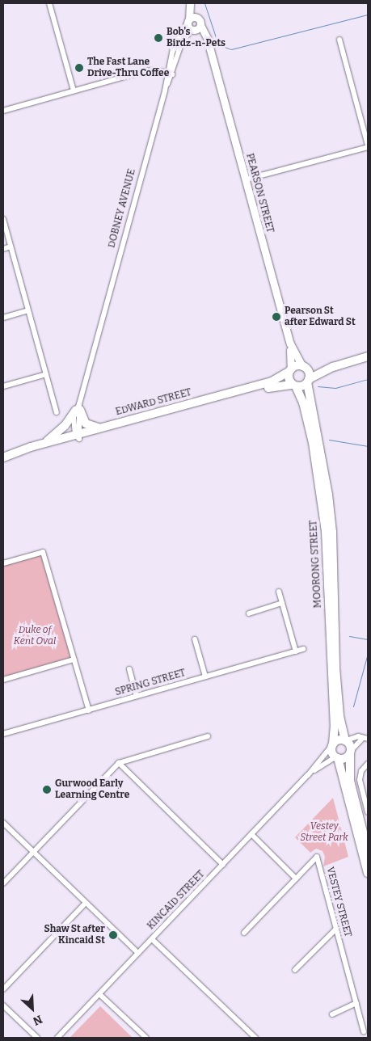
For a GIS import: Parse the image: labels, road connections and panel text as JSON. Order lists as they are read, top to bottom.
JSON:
{
  "streets": {
    "highway": ["EDWARD STREET", "MOORONG STREET"],
    "main road": ["PEARSON STREET"],
    "street": [
      "DOBNEY AVENUE",
      "SPRING STREET",
      "KINCAID STREET",
      "VESTEY STREET"
    ]
  },
  "crossings": [
    ["PEARSON STREET", "EDWARD STREET"],
    ["PEARSON STREET", "MOORONG STREET"],
    ["DOBNEY AVENUE", "EDWARD STREET"],
    ["EDWARD STREET", "MOORONG STREET"],
    ["MOORONG STREET", "KINCAID STREET"]
  ],
  "parks": ["Duke of Kent Oval", "Vestey Street Park"],
  "places": [
    "Bob's Birdz-n-Pets",
    "The Fast Lane Drive-Thru Coffee",
    "Pearson St after Edward St",
    "Gurwood Early Learning Centre",
    "Shaw St after Kincaid St"
  ],
  "north": "bottom right"
}
